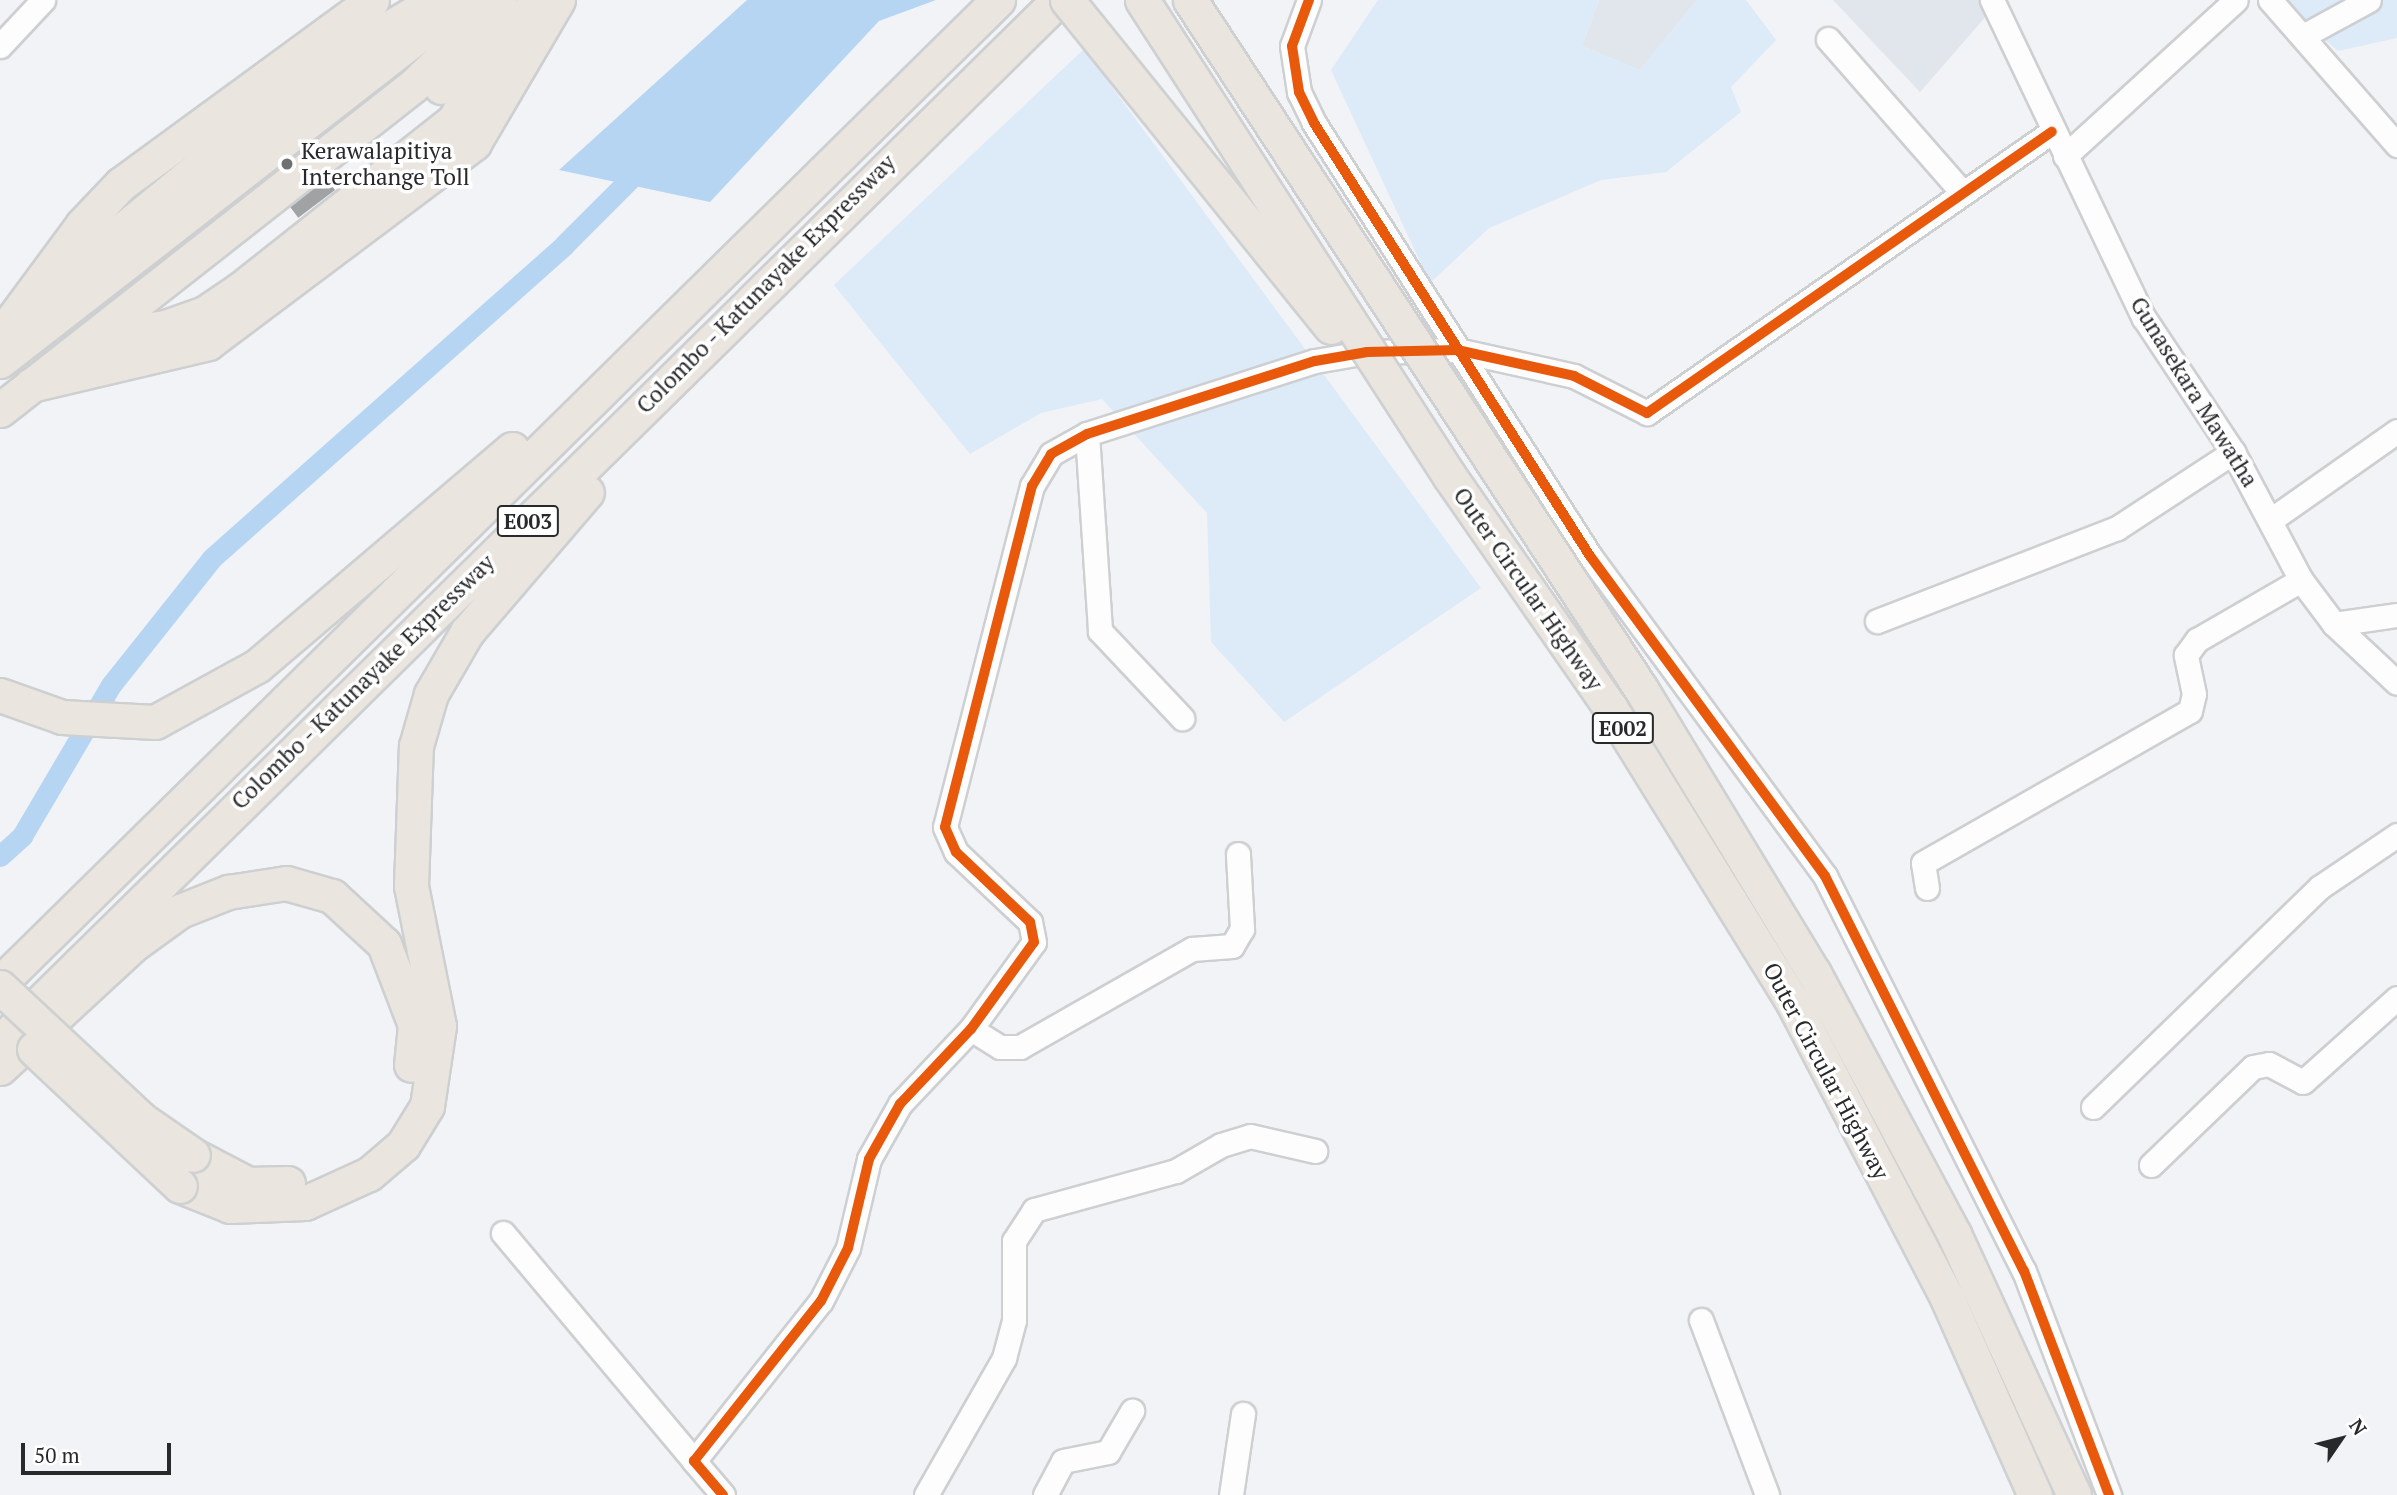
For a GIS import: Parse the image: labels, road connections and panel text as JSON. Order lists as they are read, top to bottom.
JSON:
{
  "streets": {
    "highway": [
      "Colombo - Katunayake Expressway",
      "E003",
      "Outer Circular Highway",
      "E002"
    ],
    "street": ["Gunasekara Mawatha"]
  },
  "places": ["Kerawalapitiya Interchange Toll"],
  "scale_bar": "50 m",
  "north": "top right"
}
